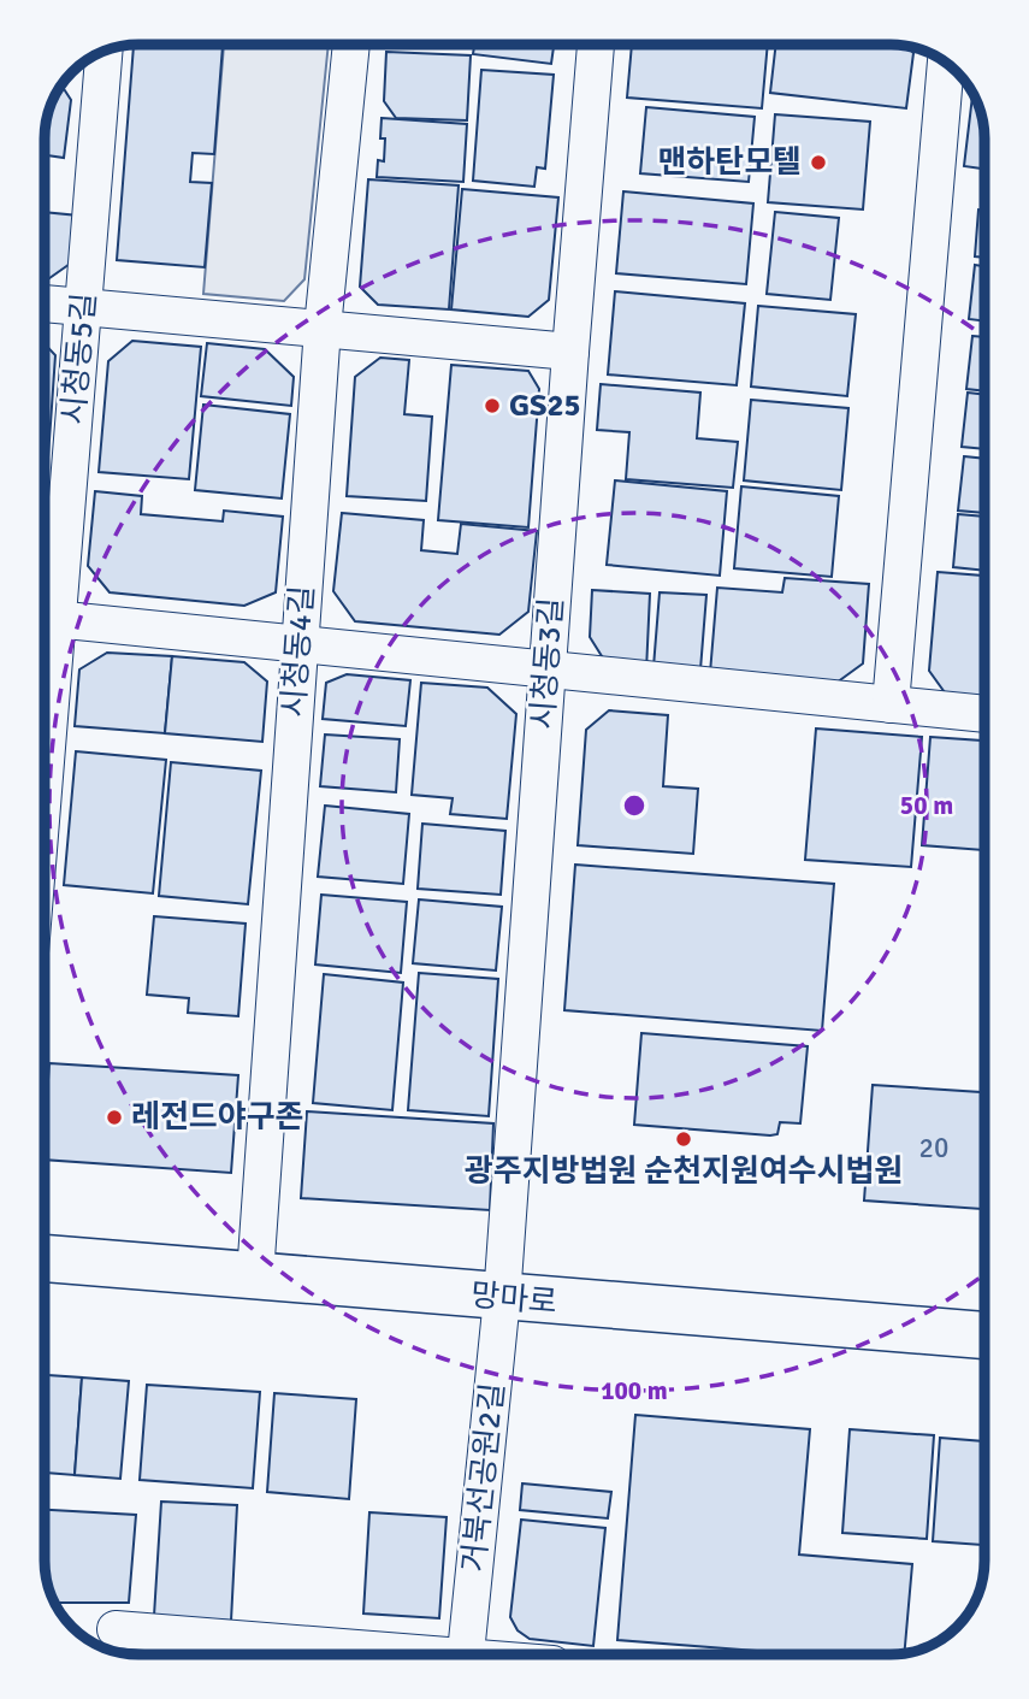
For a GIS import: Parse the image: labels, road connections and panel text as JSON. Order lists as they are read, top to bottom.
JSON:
{
  "streets": {
    "street": [
      "시청동5길",
      "시청동4길",
      "시청동3길",
      "망마로",
      "거북선공원2길"
    ]
  },
  "crossings": [
    ["시청동4길", "망마로"],
    ["시청동3길", "망마로"],
    ["시청동3길", "거북선공원2길"],
    ["망마로", "거북선공원2길"]
  ],
  "places": [
    "맨하탄모텔",
    "GS25",
    "레전드야구존",
    "광주지방법원 순천지원여수시법원"
  ],
  "house_numbers": ["20"],
  "rings": ["50 m", "100 m"]
}
